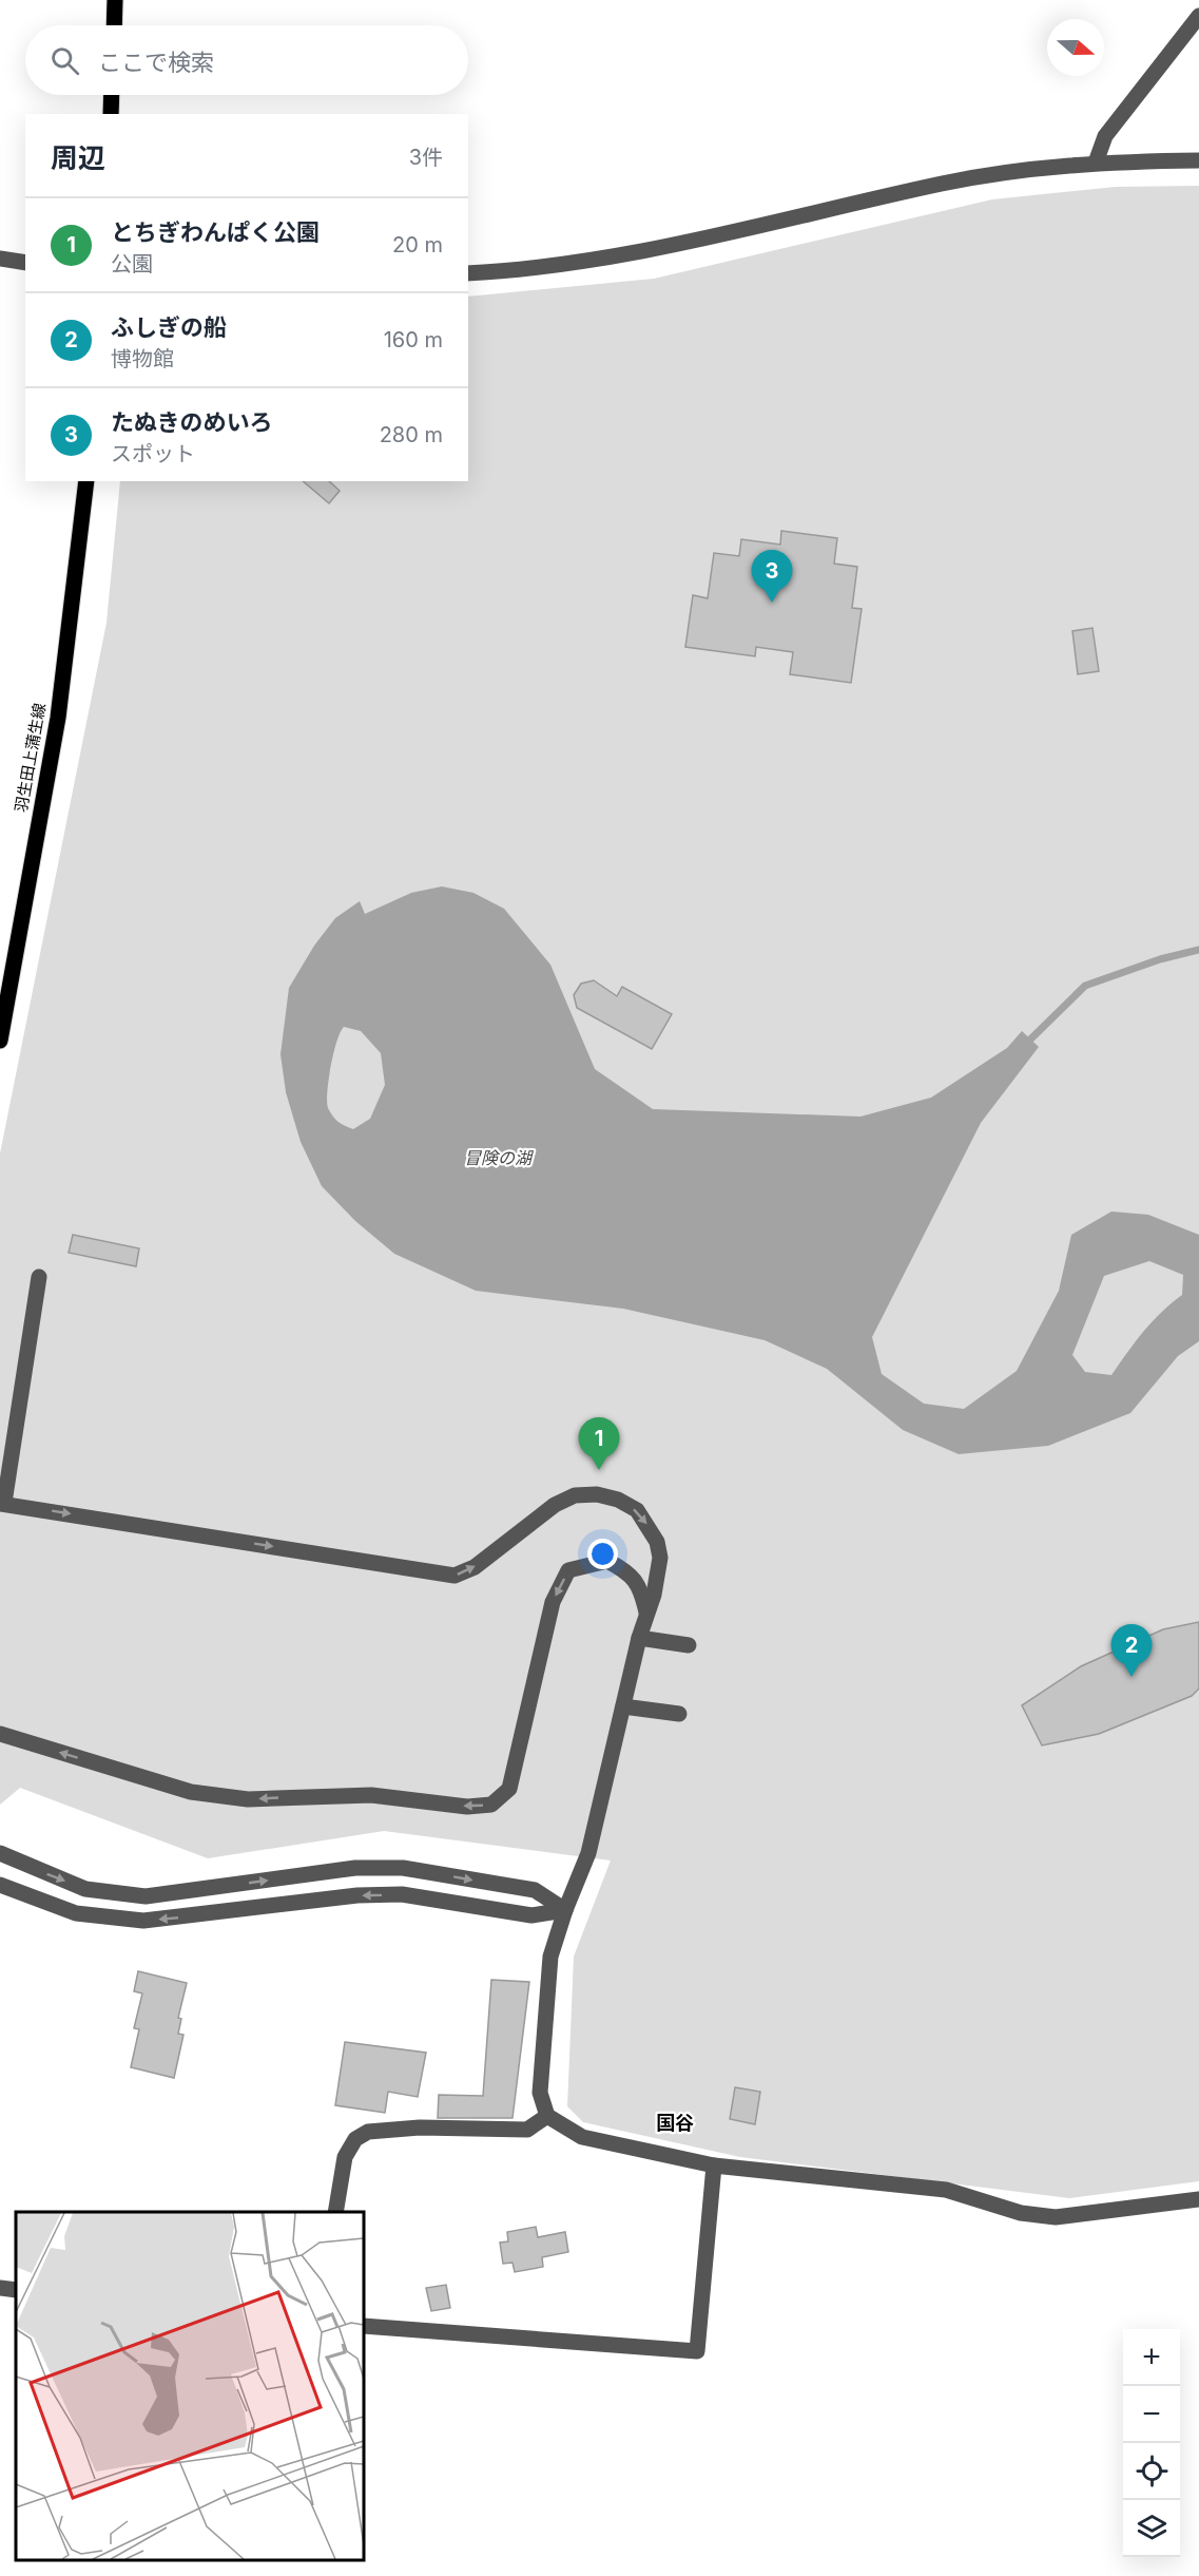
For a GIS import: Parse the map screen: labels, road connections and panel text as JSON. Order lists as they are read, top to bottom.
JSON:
{
  "streets": {
    "main road": ["羽生田上蒲生線"]
  },
  "districts": ["国谷"],
  "water": ["冒険の湖"],
  "north": "right",
  "page": {
    "search": "ここで検索",
    "heading": ["周辺", "3件"],
    "list": [
      {
        "mark": "1",
        "name": "とちぎわんぱく公園",
        "note": "公園",
        "value": "20 m"
      },
      {
        "mark": "2",
        "name": "ふしぎの船",
        "note": "博物館",
        "value": "160 m"
      },
      {
        "mark": "3",
        "name": "たぬきのめいろ",
        "note": "スポット",
        "value": "280 m"
      }
    ],
    "pins": ["3", "1", "2"],
    "map_buttons": ["+", "−"]
  }
}
